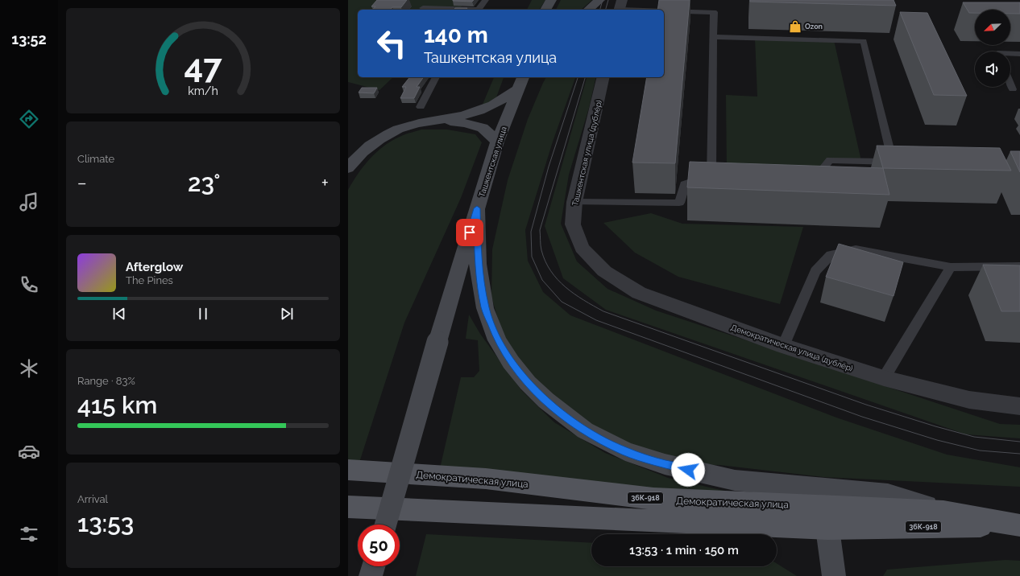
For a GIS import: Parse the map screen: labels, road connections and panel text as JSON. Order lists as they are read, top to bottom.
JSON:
{
  "streets": {
    "main road": ["Ташкентская улица", "Демократическая улица", "36К-918"],
    "street": ["Ташкентская улица (дублёр)", "Демократическая улица (дублёр)"]
  },
  "crossings": [
    ["Ташкентская улица (дублёр)", "Демократическая улица (дублёр)"]
  ],
  "places": {
    "shop": ["Ozon"]
  },
  "north": "bottom left",
  "page": {
    "tabs": "13:52",
    "turn": ["140 m", "Ташкентская улица"],
    "tile": [
      "Climate",
      ["Range · 83%", "415 km"],
      ["Arrival", "13:53"]
    ],
    "heat": ["−", "23°", "+"],
    "song": ["Afterglow", "The Pines"],
    "limit": "50",
    "trip": "13:53 · 1 min · 150 m",
    "gauge": ["47", "km/h"]
  }
}
